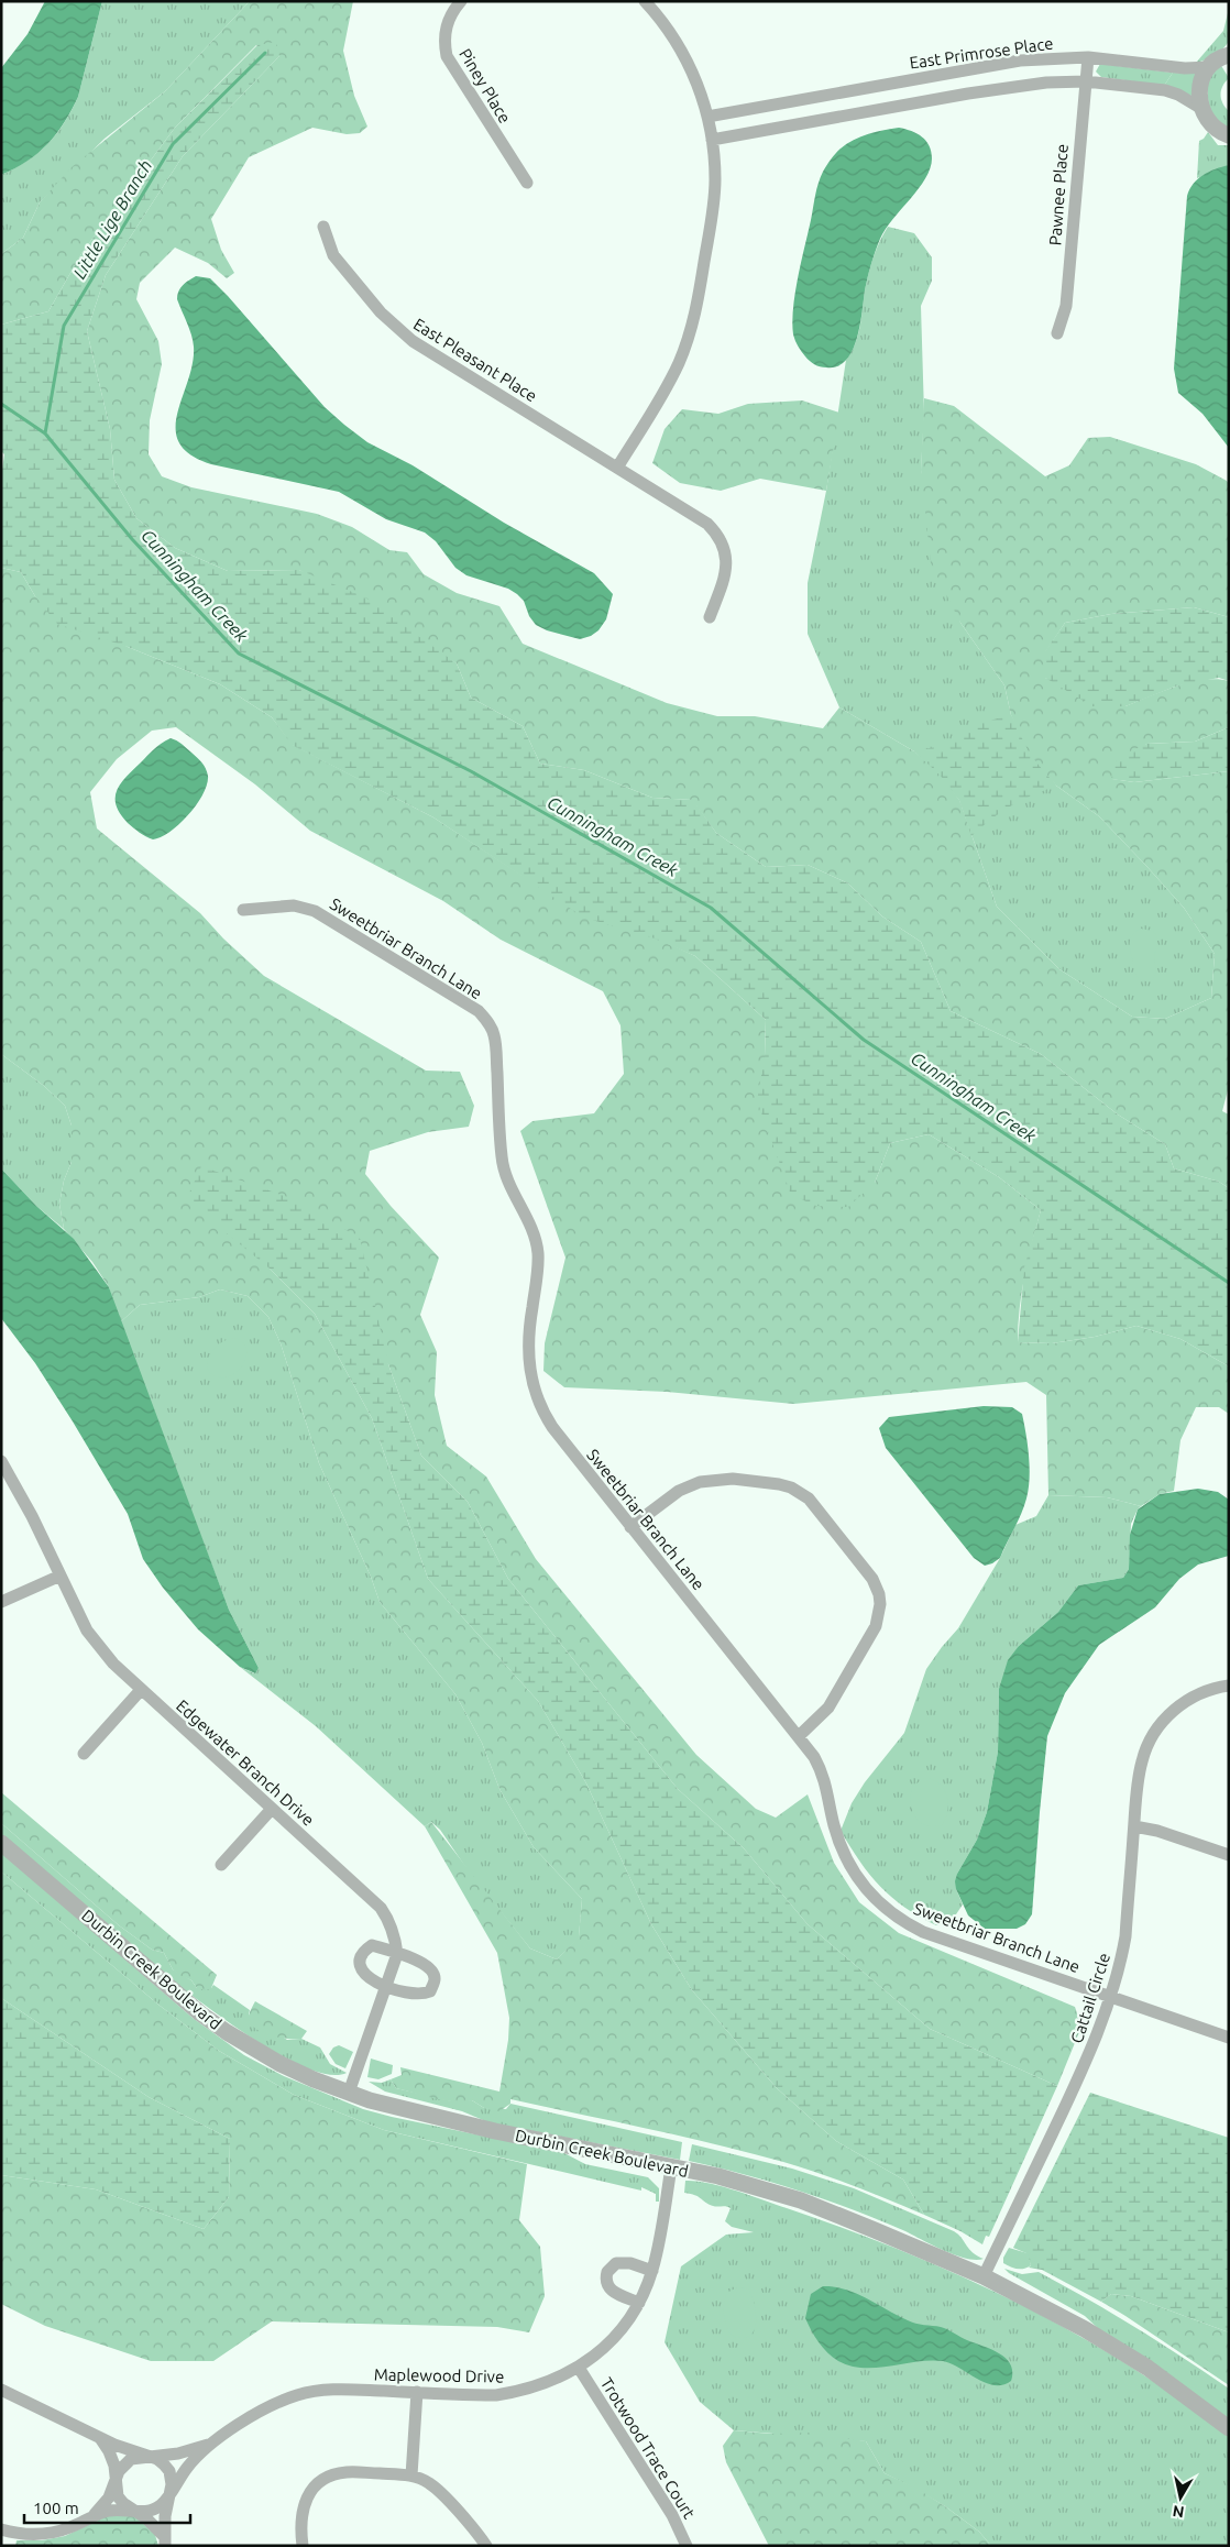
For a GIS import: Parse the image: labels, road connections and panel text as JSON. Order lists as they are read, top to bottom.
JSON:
{
  "streets": {
    "street": [
      "East Primrose Place",
      "Piney Place",
      "Pawnee Place",
      "East Pleasant Place",
      "Sweetbriar Branch Lane",
      "Edgewater Branch Drive",
      "Durbin Creek Boulevard",
      "Cattail Circle",
      "Maplewood Drive",
      "Trotwood Trace Court"
    ]
  },
  "crossings": [
    ["East Primrose Place", "Pawnee Place"],
    ["Sweetbriar Branch Lane", "Cattail Circle"],
    ["Edgewater Branch Drive", "Durbin Creek Boulevard"],
    ["Durbin Creek Boulevard", "Cattail Circle"],
    ["Durbin Creek Boulevard", "Maplewood Drive"],
    ["Maplewood Drive", "Trotwood Trace Court"]
  ],
  "water": ["Little Lige Branch", "Cunningham Creek"],
  "scale_bar": "100 m",
  "north": "bottom"
}
